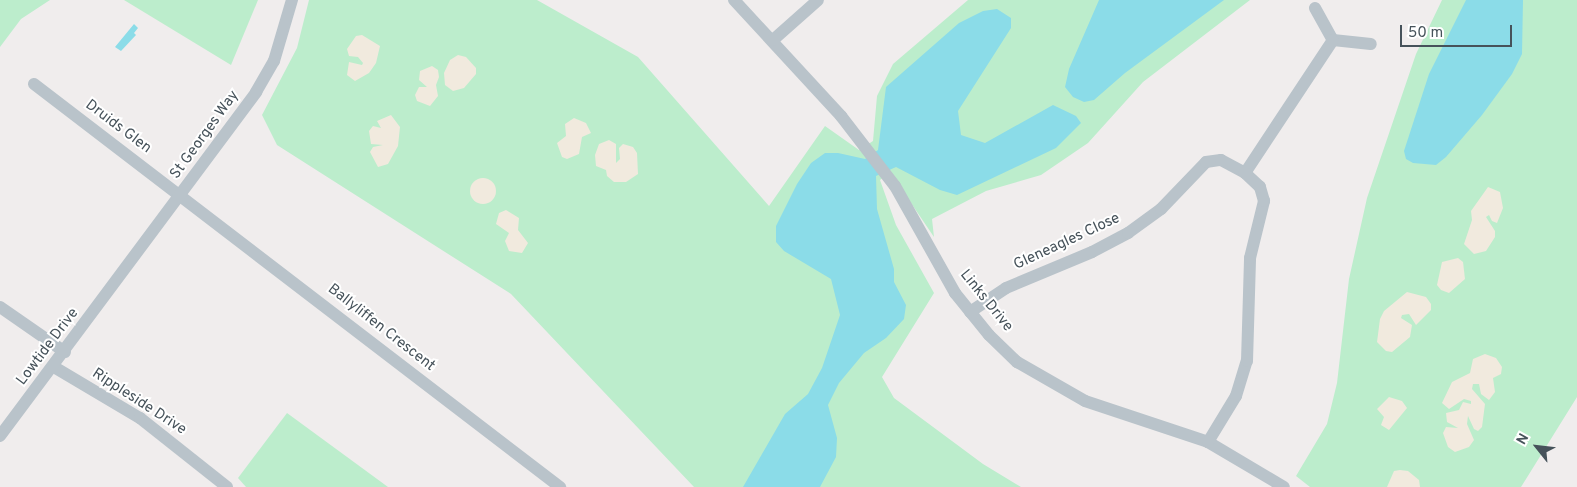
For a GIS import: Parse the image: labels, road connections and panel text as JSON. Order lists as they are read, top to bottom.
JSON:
{
  "streets": {
    "street": [
      "Druids Glen",
      "St Georges Way",
      "Gleneagles Close",
      "Links Drive",
      "Ballyliffen Crescent",
      "Lowtide Drive",
      "Rippleside Drive"
    ]
  },
  "crossings": [
    ["Druids Glen", "St Georges Way"],
    ["Druids Glen", "Ballyliffen Crescent"],
    ["St Georges Way", "Ballyliffen Crescent"],
    ["St Georges Way", "Lowtide Drive"],
    ["Gleneagles Close", "Links Drive"],
    ["Lowtide Drive", "Rippleside Drive"]
  ],
  "scale_bar": "50 m",
  "north": "top left"
}
